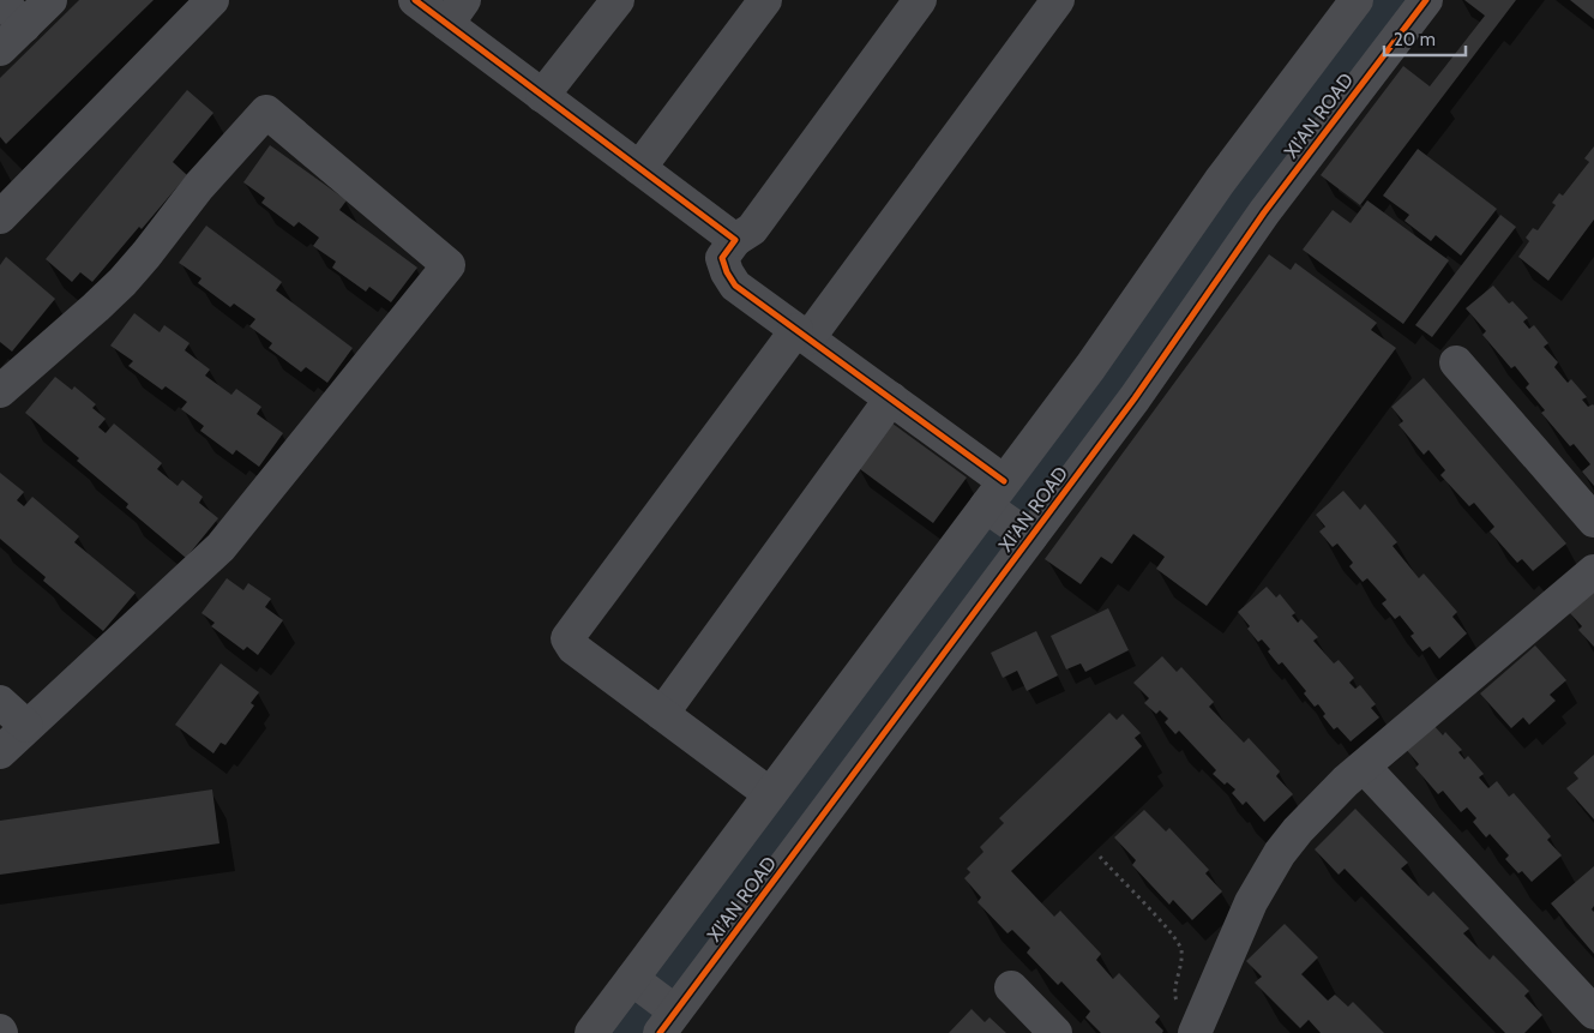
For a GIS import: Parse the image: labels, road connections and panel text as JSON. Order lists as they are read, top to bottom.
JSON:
{
  "streets": {
    "street": ["XI'AN ROAD"]
  },
  "scale_bar": "20 m"
}
